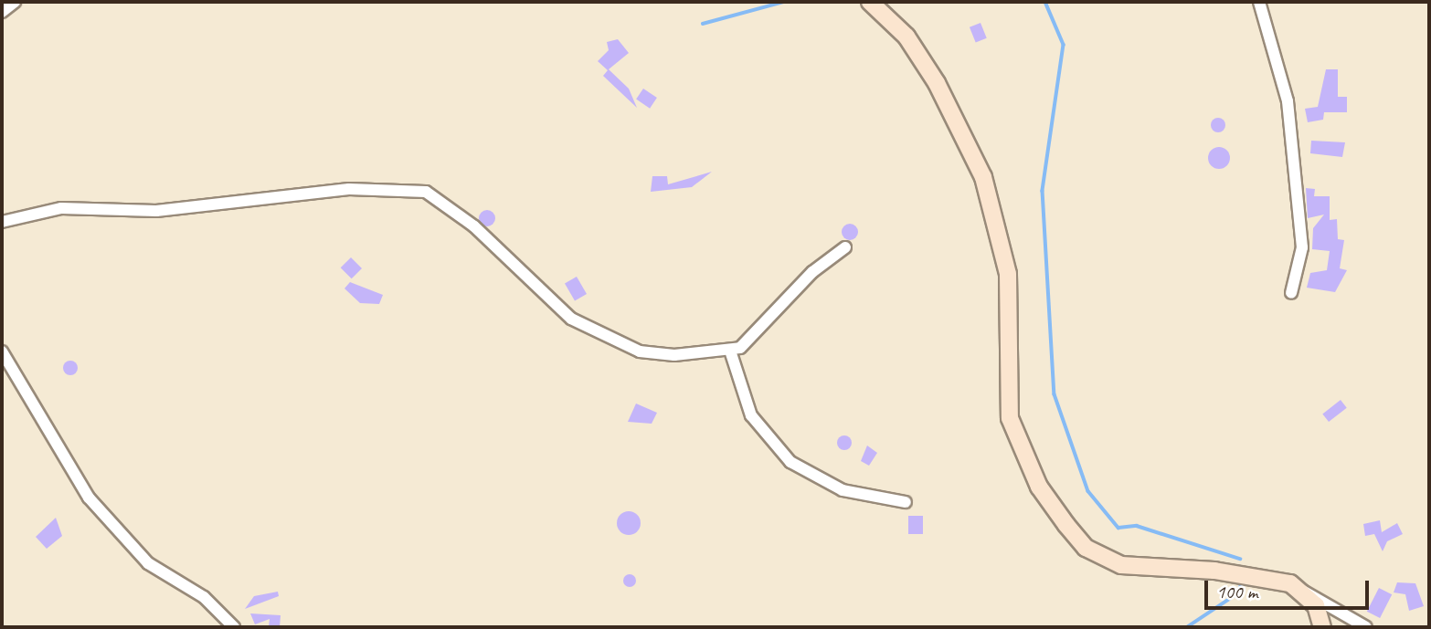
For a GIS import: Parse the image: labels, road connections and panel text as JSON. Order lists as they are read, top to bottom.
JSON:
{
  "scale_bar": "100 m"
}
